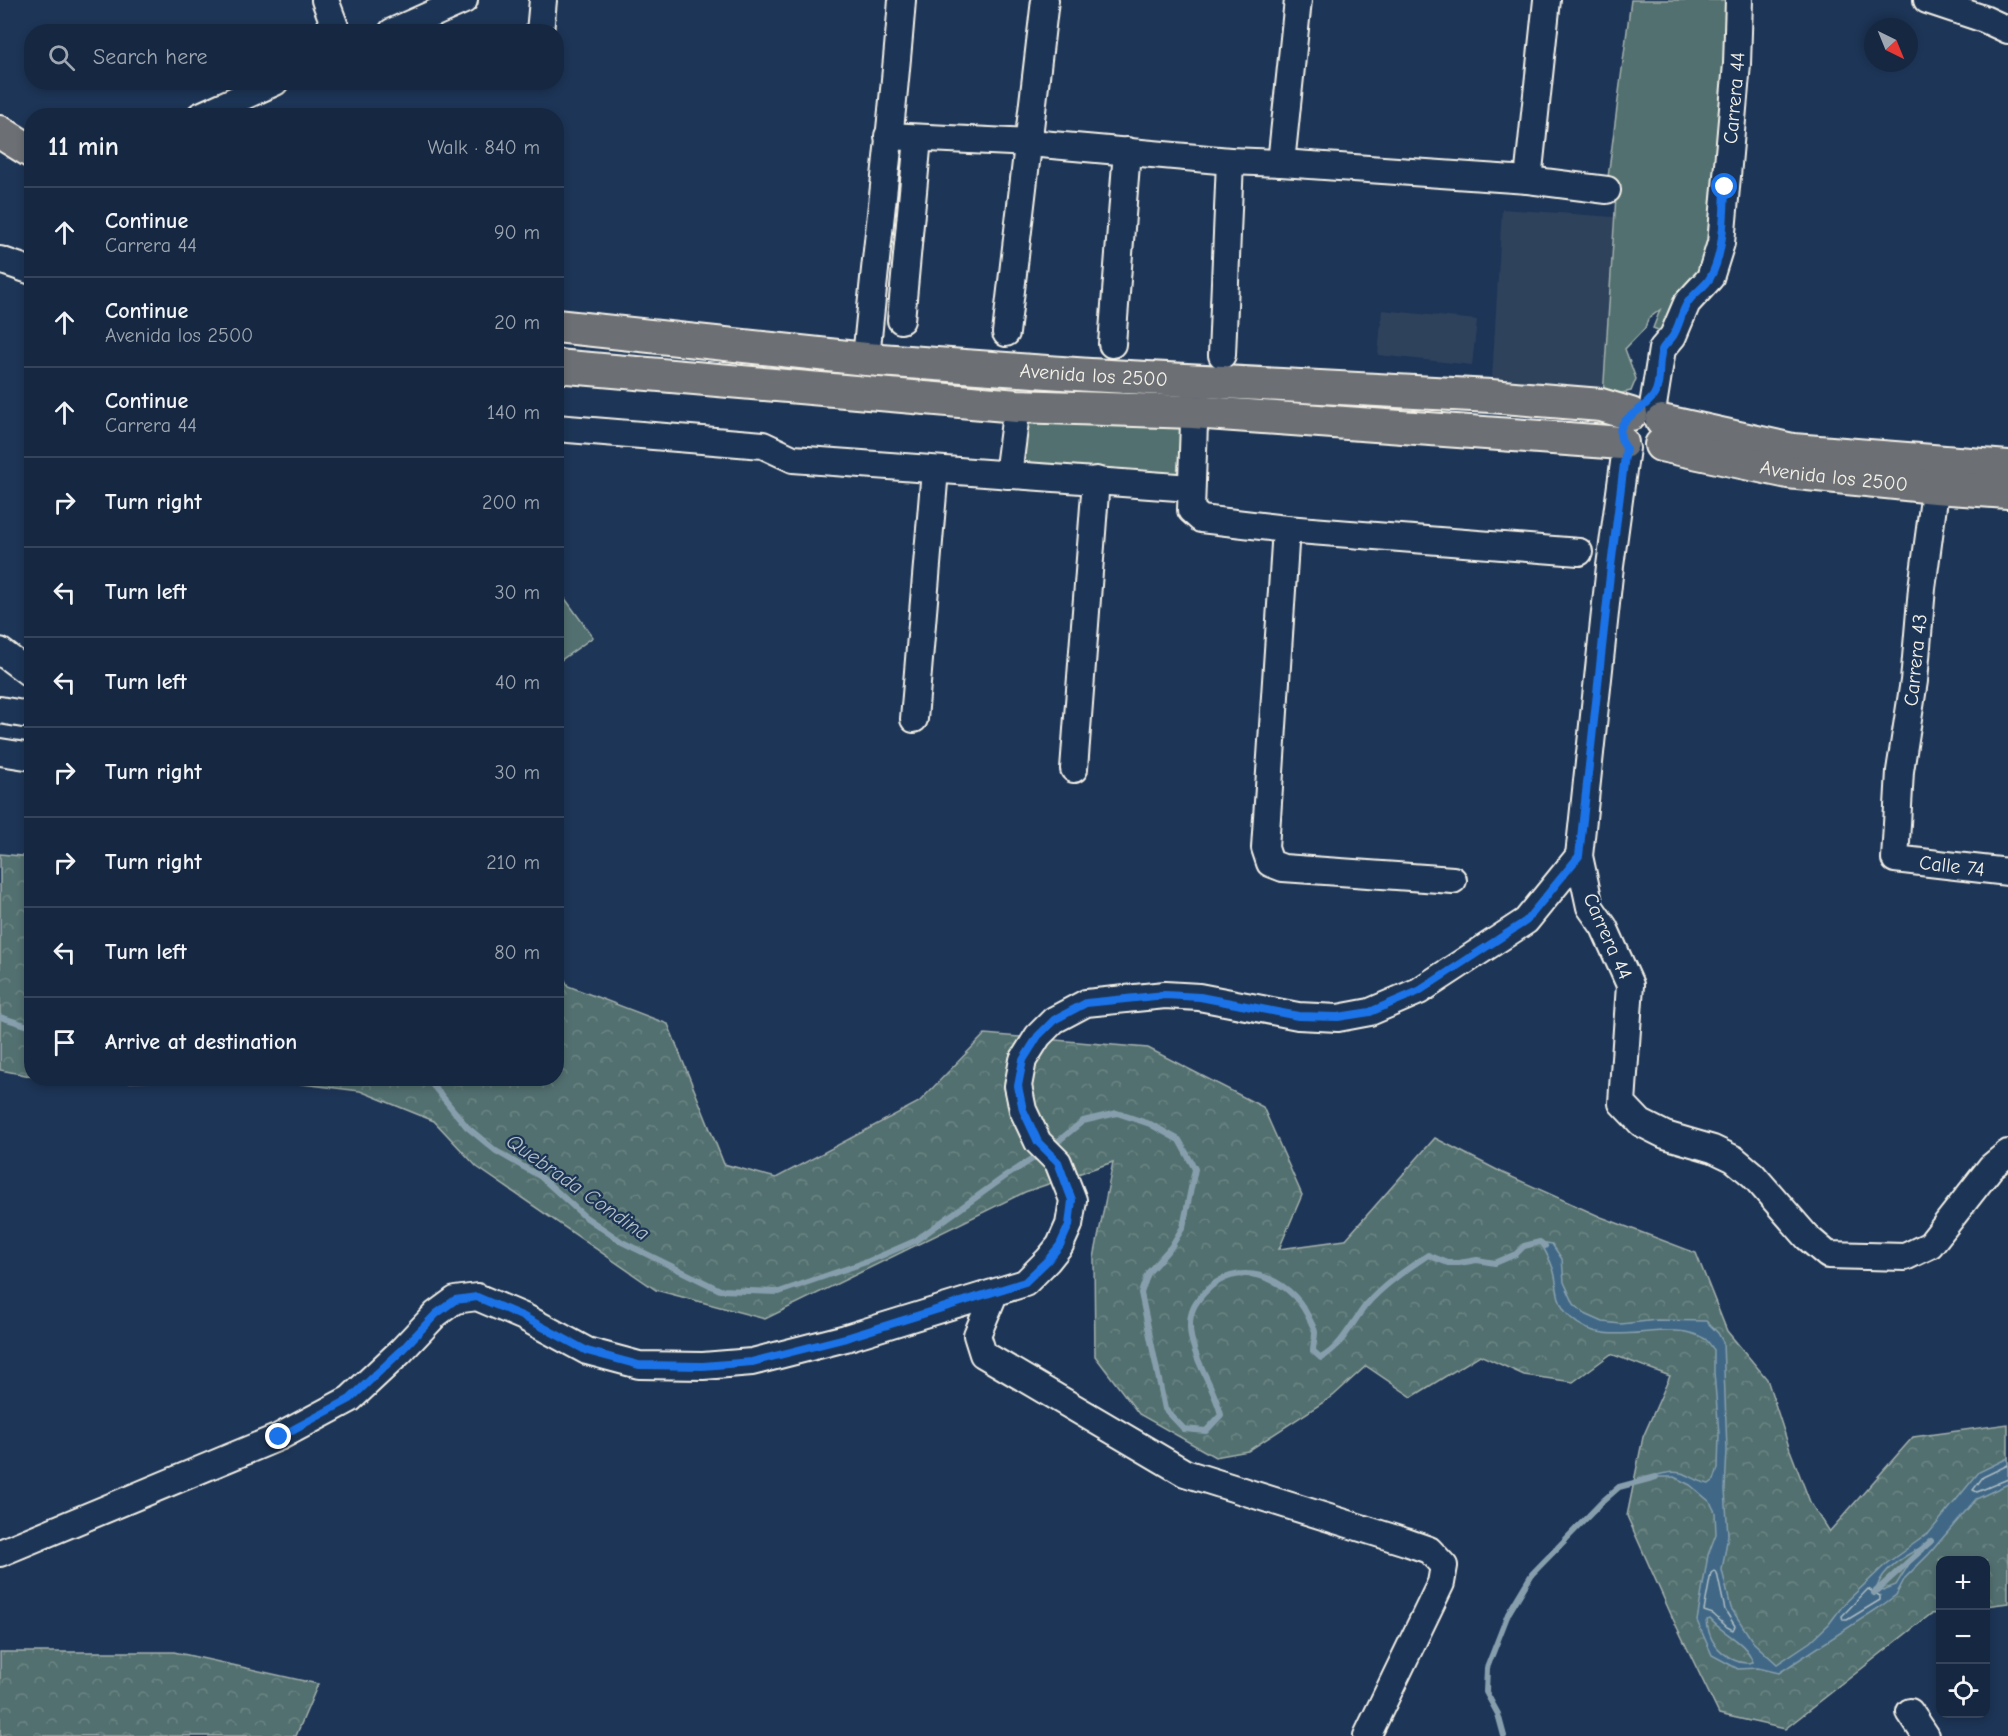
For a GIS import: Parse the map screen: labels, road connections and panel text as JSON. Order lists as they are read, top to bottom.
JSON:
{
  "streets": {
    "main road": ["Avenida los 2500"],
    "street": ["Carrera 44", "Carrera 43", "Calle 74"]
  },
  "crossings": [
    ["Carrera 44", "Avenida los 2500"],
    ["Avenida los 2500", "Carrera 43"],
    ["Carrera 43", "Calle 74"]
  ],
  "water": ["Quebrada Condina"],
  "north": "bottom right",
  "page": {
    "search": "Search here",
    "heading": ["11 min", "Walk · 840 m"],
    "list": [
      ["Continue", "Carrera 44", "90 m"],
      ["Continue", "Avenida los 2500", "20 m"],
      ["Continue", "Carrera 44", "140 m"],
      ["Turn right", "200 m"],
      ["Turn left", "30 m"],
      ["Turn left", "40 m"],
      ["Turn right", "30 m"],
      ["Turn right", "210 m"],
      ["Turn left", "80 m"],
      "Arrive at destination"
    ],
    "map_buttons": ["+", "−"]
  }
}
